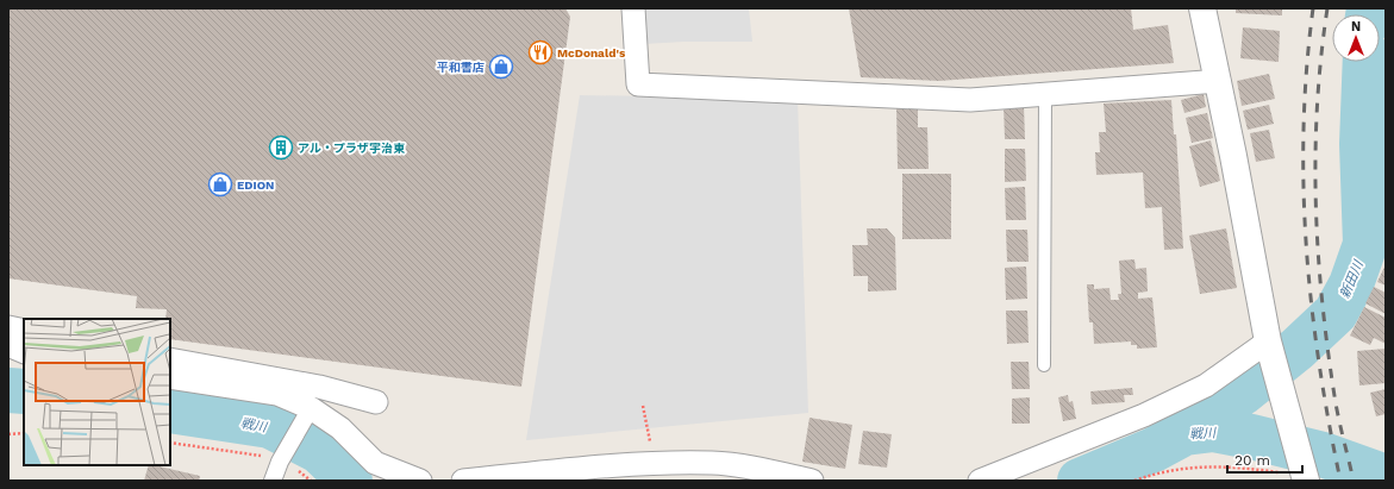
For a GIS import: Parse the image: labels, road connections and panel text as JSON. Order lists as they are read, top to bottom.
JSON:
{
  "water": ["新田川", "戦川"],
  "places": {
    "restaurant": ["McDonald's"],
    "shop": ["平和書店", "EDION"],
    "building": ["アル・プラザ宇治東"]
  },
  "scale_bar": "20 m",
  "north": "top"
}
